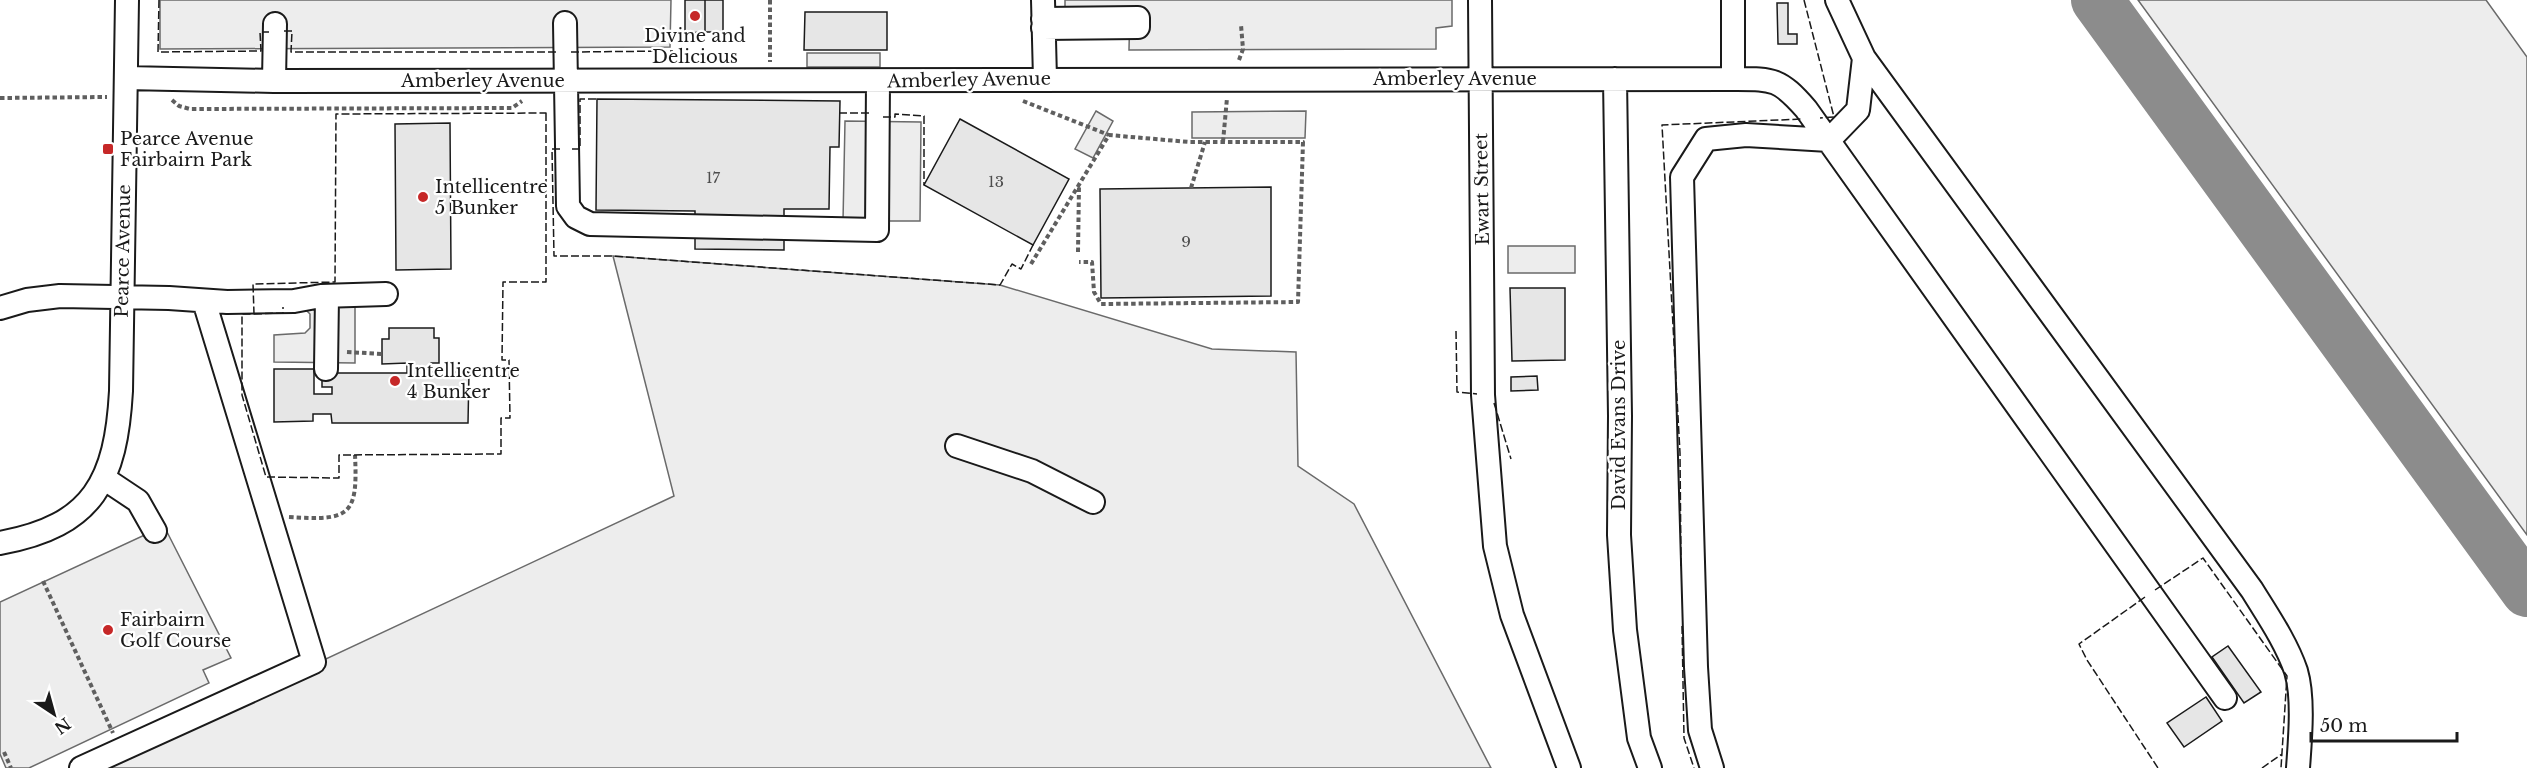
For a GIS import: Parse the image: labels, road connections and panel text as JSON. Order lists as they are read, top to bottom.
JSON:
{
  "streets": {
    "street": [
      "Amberley Avenue",
      "Ewart Street",
      "Pearce Avenue",
      "David Evans Drive"
    ]
  },
  "crossings": [
    ["Amberley Avenue", "Ewart Street"],
    ["Amberley Avenue", "Pearce Avenue"],
    ["Amberley Avenue", "David Evans Drive"]
  ],
  "places": {
    "other": [
      "Divine and Delicious",
      "Intellicentre 5 Bunker",
      "Intellicentre 4 Bunker",
      "Fairbairn Golf Course"
    ],
    "transit": ["Pearce Avenue Fairbairn Park"]
  },
  "house_numbers": ["17", "13", "9"],
  "scale_bar": "50 m",
  "north": "bottom right"
}
